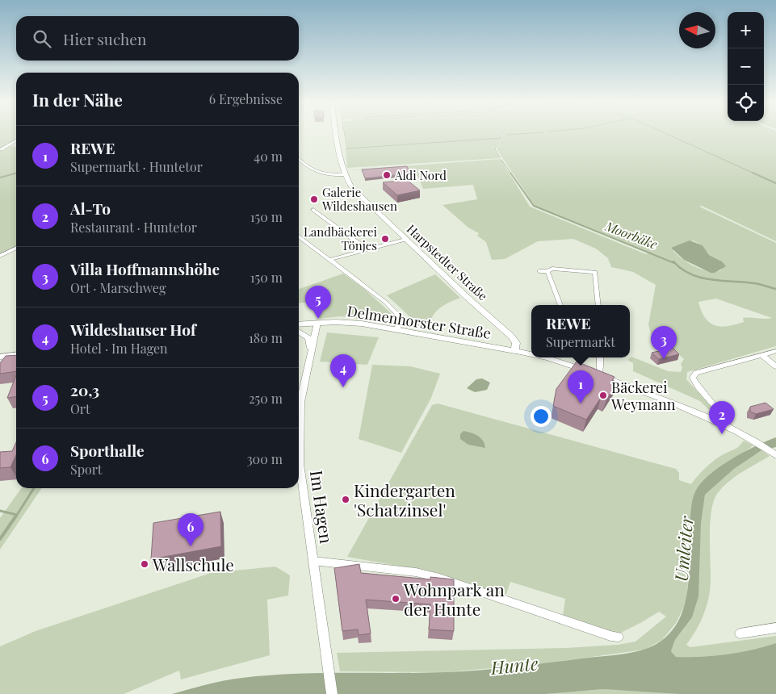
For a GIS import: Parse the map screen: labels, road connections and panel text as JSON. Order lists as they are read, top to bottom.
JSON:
{
  "streets": {
    "main road": ["Harpstedter Straße", "Delmenhorster Straße"],
    "street": ["Im Hagen"]
  },
  "crossings": [
    ["Harpstedter Straße", "Delmenhorster Straße"],
    ["Delmenhorster Straße", "Im Hagen"]
  ],
  "water": ["Moorbäke", "Umleiter", "Hunte"],
  "places": [
    "Aldi Nord",
    "Galerie Wildeshausen",
    "Landbäckerei Tönjes",
    "Bäckerei Weymann",
    "Kindergarten 'Schatzinsel'",
    "Wallschule",
    "Wohnpark an der Hunte"
  ],
  "north": "left",
  "page": {
    "map_buttons": ["+", "−"],
    "search": "Hier suchen",
    "heading": ["In der Nähe", "6 Ergebnisse"],
    "list": [
      {
        "mark": "1",
        "name": "REWE",
        "note": "Supermarkt · Huntetor",
        "value": "40 m"
      },
      {
        "mark": "2",
        "name": "Al-To",
        "note": "Restaurant · Huntetor",
        "value": "150 m"
      },
      {
        "mark": "3",
        "name": "Villa Hoffmannshöhe",
        "note": "Ort · Marschweg",
        "value": "150 m"
      },
      {
        "mark": "4",
        "name": "Wildeshauser Hof",
        "note": "Hotel · Im Hagen",
        "value": "180 m"
      },
      {
        "mark": "5",
        "name": "20,3",
        "note": "Ort",
        "value": "250 m"
      },
      {
        "mark": "6",
        "name": "Sporthalle",
        "note": "Sport",
        "value": "300 m"
      }
    ],
    "pins": [
      "5",
      "3",
      "4",
      "1",
      "2",
      "6"
    ],
    "popup": ["REWE", "Supermarkt"]
  }
}
